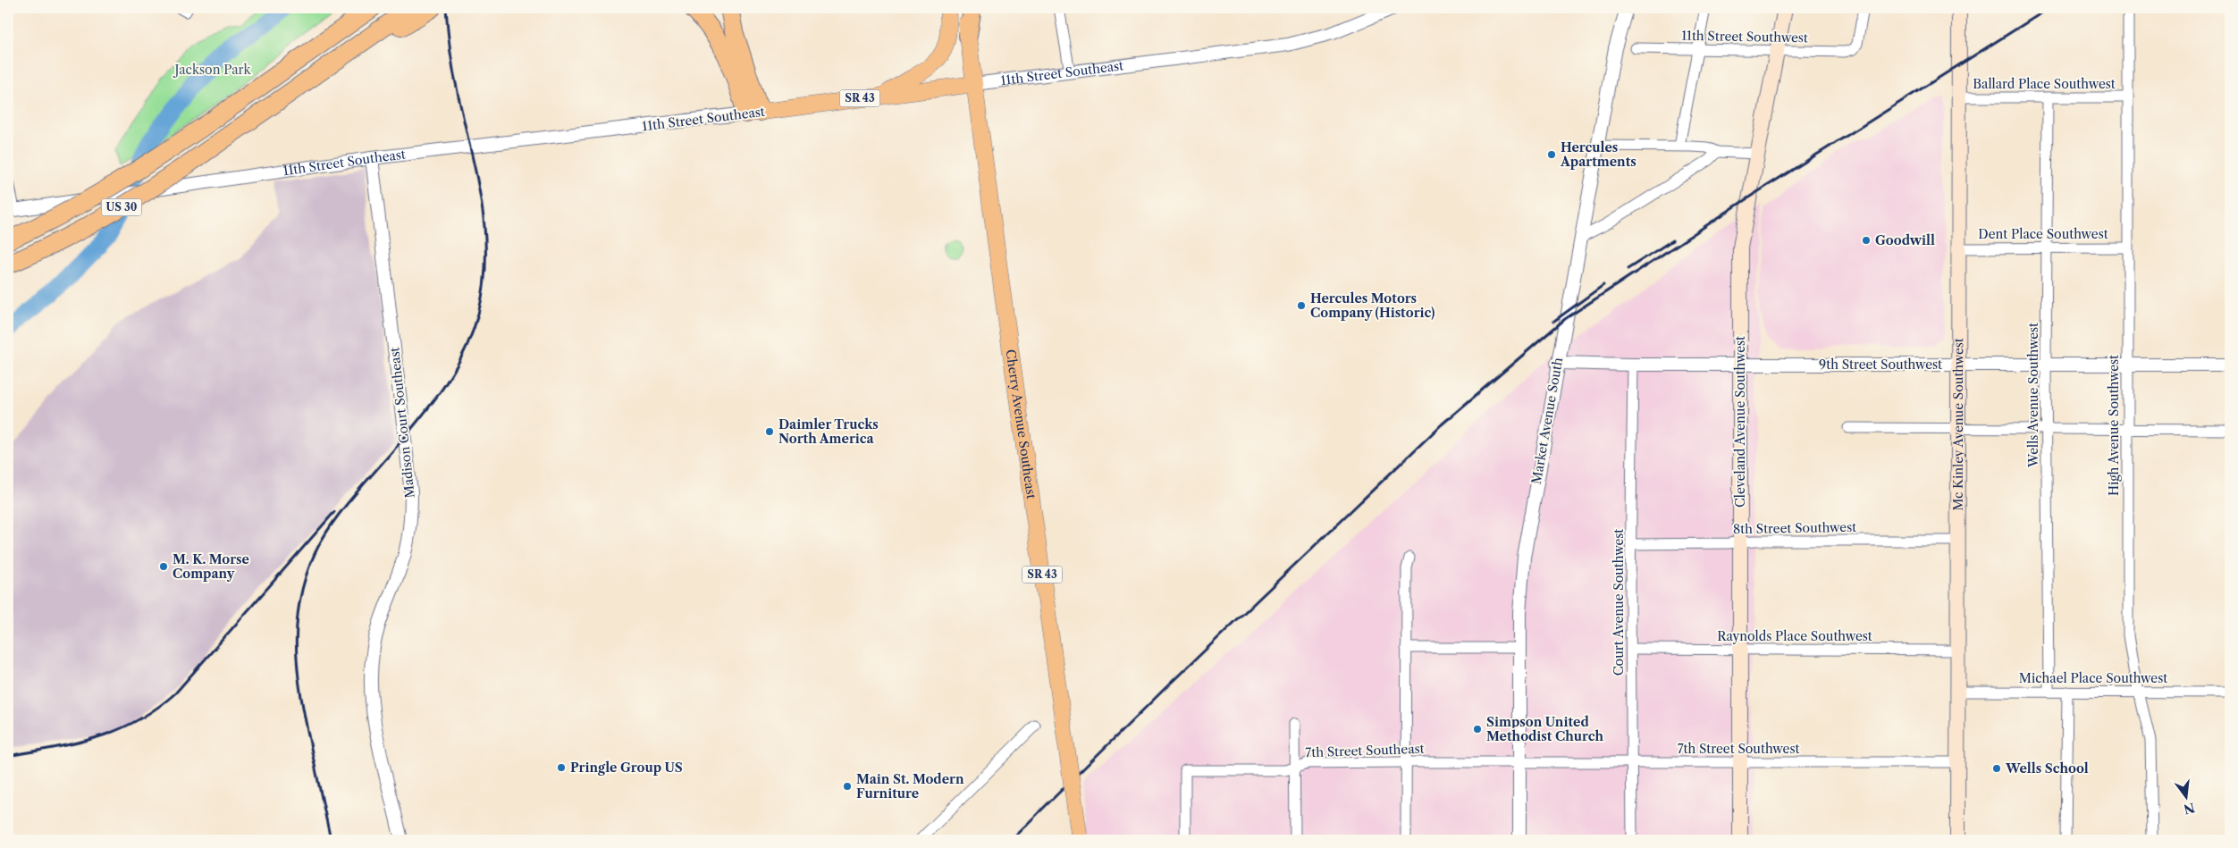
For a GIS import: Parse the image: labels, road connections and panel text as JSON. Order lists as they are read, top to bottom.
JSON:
{
  "streets": {
    "highway": ["US 30"],
    "main road": [
      "11th Street Southeast",
      "SR 43",
      "Cleveland Avenue Southwest",
      "Mc Kinley Avenue Southwest",
      "Cherry Avenue Southeast"
    ],
    "street": [
      "11th Street Southwest",
      "Ballard Place Southwest",
      "Dent Place Southwest",
      "9th Street Southwest",
      "Wells Avenue Southwest",
      "Market Avenue South",
      "Madison Court Southeast",
      "High Avenue Southwest",
      "8th Street Southwest",
      "Court Avenue Southwest",
      "Raynolds Place Southwest",
      "Michael Place Southwest",
      "7th Street Southwest",
      "7th Street Southeast"
    ]
  },
  "crossings": [
    ["11th Street Southwest", "Cleveland Avenue Southwest"],
    ["11th Street Southeast", "Madison Court Southeast"],
    ["11th Street Southeast", "Cherry Avenue Southeast"],
    ["Ballard Place Southwest", "Wells Avenue Southwest"],
    ["Ballard Place Southwest", "Mc Kinley Avenue Southwest"],
    ["Ballard Place Southwest", "High Avenue Southwest"],
    ["Dent Place Southwest", "Wells Avenue Southwest"],
    ["Dent Place Southwest", "Mc Kinley Avenue Southwest"],
    ["Dent Place Southwest", "High Avenue Southwest"],
    ["9th Street Southwest", "Wells Avenue Southwest"],
    ["9th Street Southwest", "Market Avenue South"],
    ["9th Street Southwest", "Cleveland Avenue Southwest"],
    ["9th Street Southwest", "Mc Kinley Avenue Southwest"],
    ["9th Street Southwest", "High Avenue Southwest"],
    ["9th Street Southwest", "Court Avenue Southwest"],
    ["Wells Avenue Southwest", "Michael Place Southwest"],
    ["Market Avenue South", "7th Street Southwest"],
    ["Market Avenue South", "7th Street Southeast"],
    ["Cleveland Avenue Southwest", "8th Street Southwest"],
    ["Cleveland Avenue Southwest", "Raynolds Place Southwest"],
    ["Cleveland Avenue Southwest", "7th Street Southwest"],
    ["Mc Kinley Avenue Southwest", "8th Street Southwest"],
    ["Mc Kinley Avenue Southwest", "Raynolds Place Southwest"],
    ["Mc Kinley Avenue Southwest", "Michael Place Southwest"],
    ["Mc Kinley Avenue Southwest", "7th Street Southwest"],
    ["High Avenue Southwest", "Michael Place Southwest"],
    ["8th Street Southwest", "Court Avenue Southwest"],
    ["Court Avenue Southwest", "Raynolds Place Southwest"],
    ["Court Avenue Southwest", "7th Street Southwest"],
    ["7th Street Southwest", "7th Street Southeast"]
  ],
  "parks": ["Jackson Park"],
  "places": [
    "Hercules Apartments",
    "Goodwill",
    "Hercules Motors Company (Historic)",
    "Daimler Trucks North America",
    "M. K. Morse Company",
    "Simpson United Methodist Church",
    "Pringle Group US",
    "Wells School",
    "Main St. Modern Furniture"
  ],
  "north": "bottom"
}
